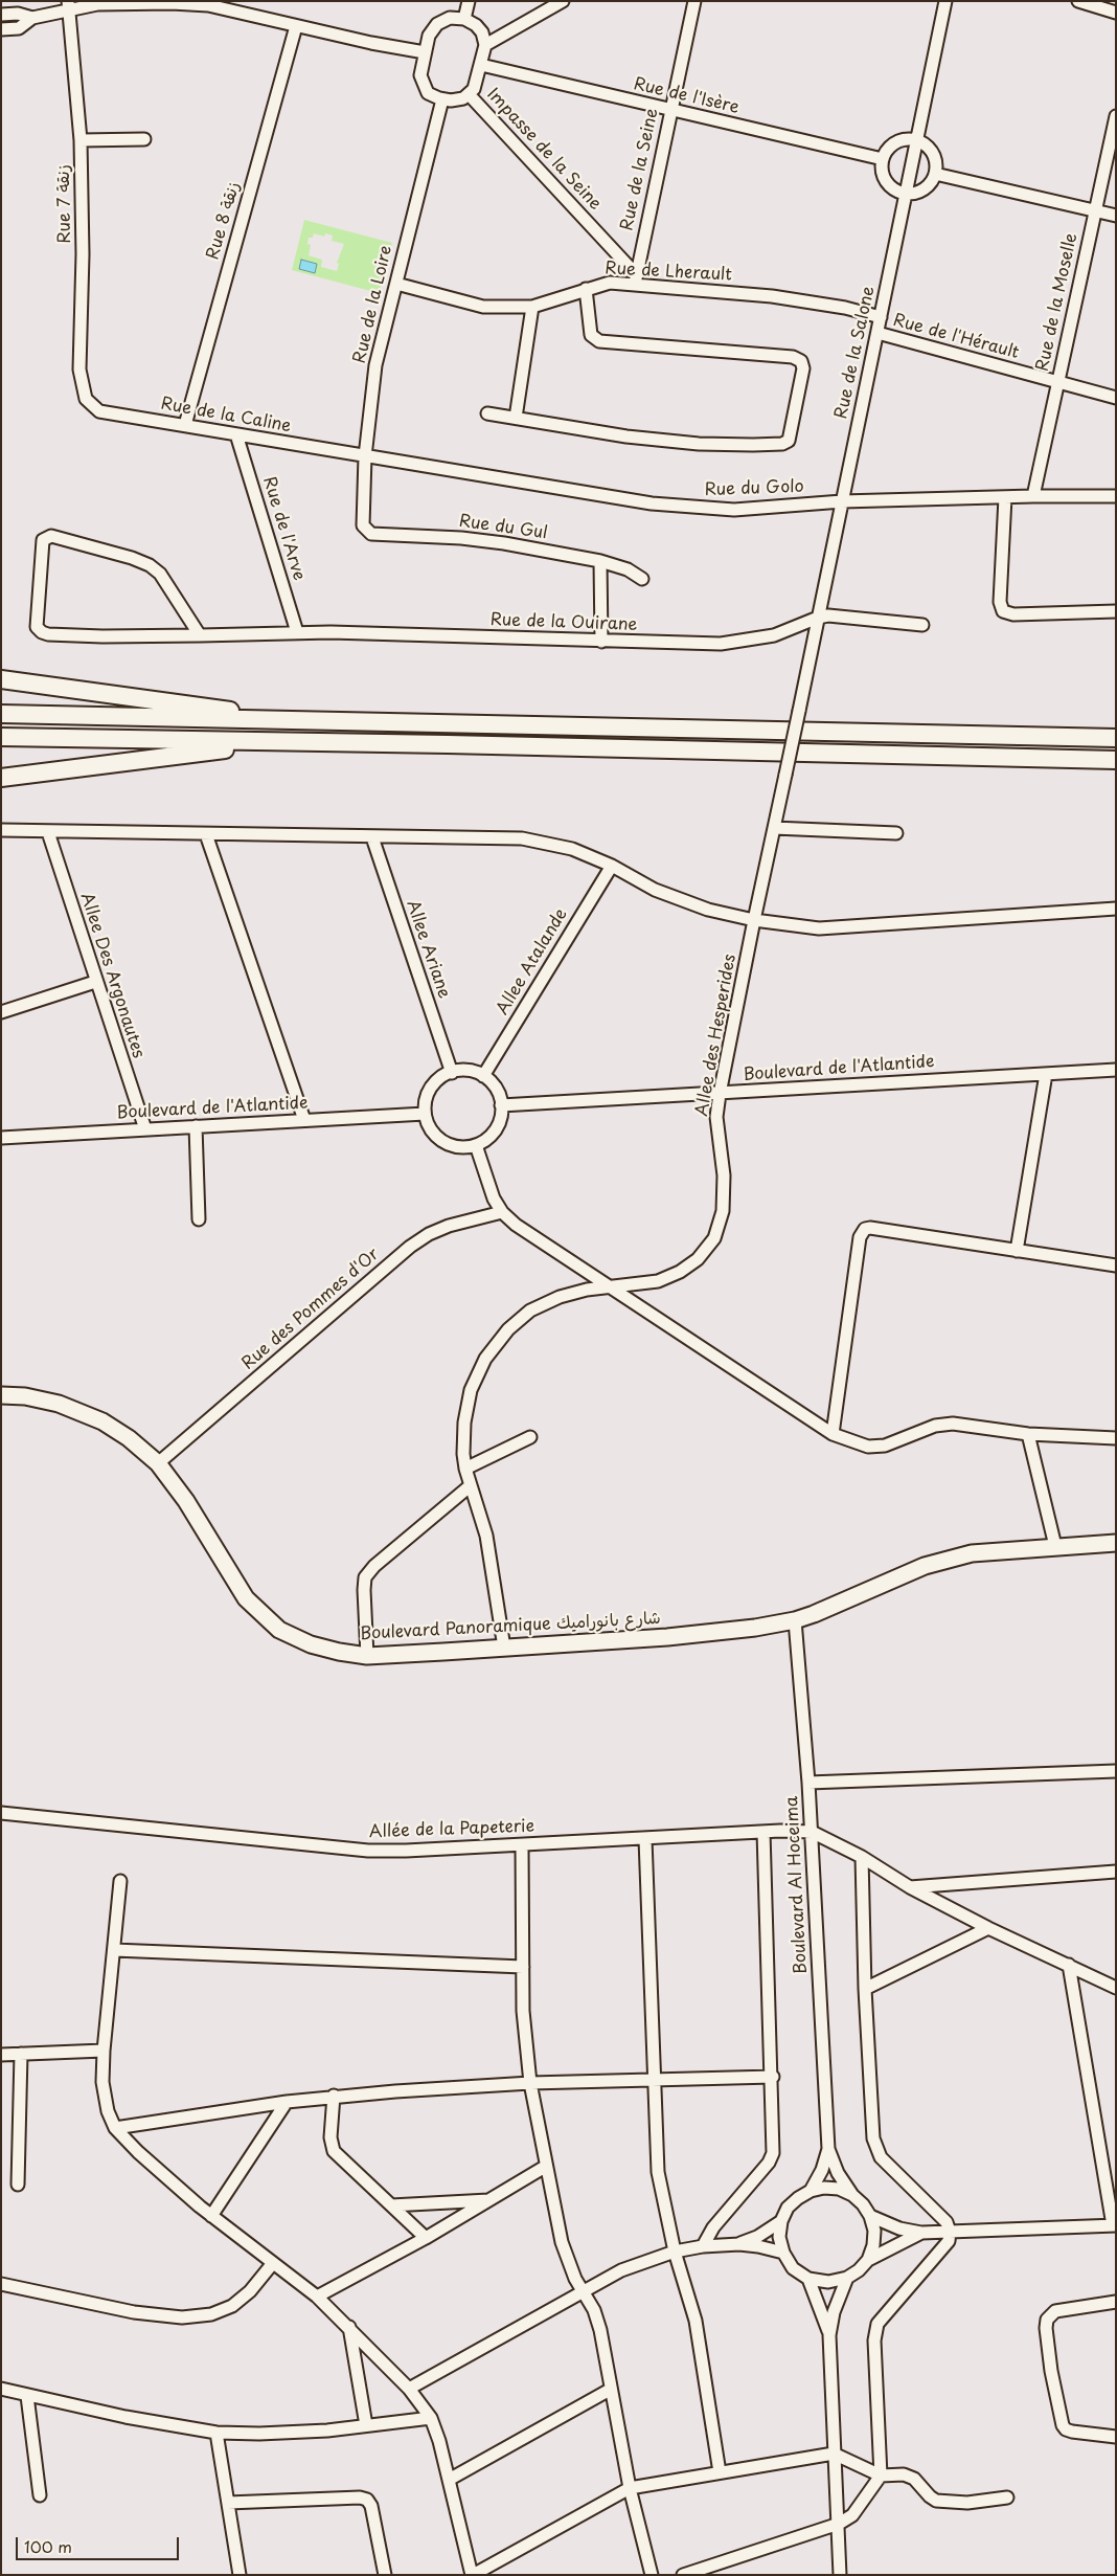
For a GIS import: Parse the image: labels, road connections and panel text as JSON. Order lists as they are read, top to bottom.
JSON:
{
  "streets": {
    "main road": ["Boulevard Panoramique شارع بانوراميك"],
    "street": [
      "Rue de l'Isère",
      "Impasse de la Seine",
      "Rue de la Seine",
      "Rue 7 زنقة",
      "Rue 8 زنقة",
      "Rue de Lherault",
      "Rue de la Moselle",
      "Rue de la Loire",
      "Rue de l'Hérault",
      "Rue de la Salone",
      "Rue de la Caline",
      "Rue du Golo",
      "Rue du Gul",
      "Rue de l'Arve",
      "Rue de la Ouirane",
      "Allee Ariane",
      "Allee Atalande",
      "Allee Des Argonautes",
      "Allee des Hesperides",
      "Boulevard de l'Atlantide",
      "Rue des Pommes d'Or",
      "Allée de la Papeterie",
      "Boulevard Al Hoceima"
    ]
  },
  "crossings": [
    ["Rue de l'Isère", "Impasse de la Seine"],
    ["Rue de l'Isère", "Rue de la Seine"],
    ["Rue de l'Isère", "Rue de la Loire"],
    ["Impasse de la Seine", "Rue de la Seine"],
    ["Impasse de la Seine", "Rue de Lherault"],
    ["Impasse de la Seine", "Rue de la Loire"],
    ["Rue de la Seine", "Rue de Lherault"],
    ["Rue 7 زنقة", "Rue de la Caline"],
    ["Rue 8 زنقة", "Rue de la Caline"],
    ["Rue de Lherault", "Rue de la Loire"],
    ["Rue de Lherault", "Rue de la Salone"],
    ["Rue de la Moselle", "Rue de l'Hérault"],
    ["Rue de la Moselle", "Rue du Golo"],
    ["Rue de la Loire", "Rue de la Caline"],
    ["Rue de la Loire", "Rue du Golo"],
    ["Rue de la Loire", "Rue du Gul"],
    ["Rue de l'Hérault", "Rue de la Salone"],
    ["Rue de la Salone", "Rue du Golo"],
    ["Rue de la Salone", "Rue de la Ouirane"],
    ["Rue de la Salone", "Allee des Hesperides"],
    ["Rue de la Caline", "Rue du Golo"],
    ["Rue de la Caline", "Rue de l'Arve"],
    ["Rue de l'Arve", "Rue de la Ouirane"],
    ["Allee Ariane", "Allee Atalande"],
    ["Allee Ariane", "Boulevard de l'Atlantide"],
    ["Allee Atalande", "Boulevard de l'Atlantide"],
    ["Allee Des Argonautes", "Boulevard de l'Atlantide"],
    ["Allee des Hesperides", "Boulevard de l'Atlantide"],
    ["Allee des Hesperides", "Boulevard Panoramique شارع بانوراميك"],
    ["Rue des Pommes d'Or", "Boulevard Panoramique شارع بانوراميك"],
    ["Boulevard Panoramique شارع بانوراميك", "Boulevard Al Hoceima"],
    ["Allée de la Papeterie", "Boulevard Al Hoceima"]
  ],
  "scale_bar": "100 m"
}
